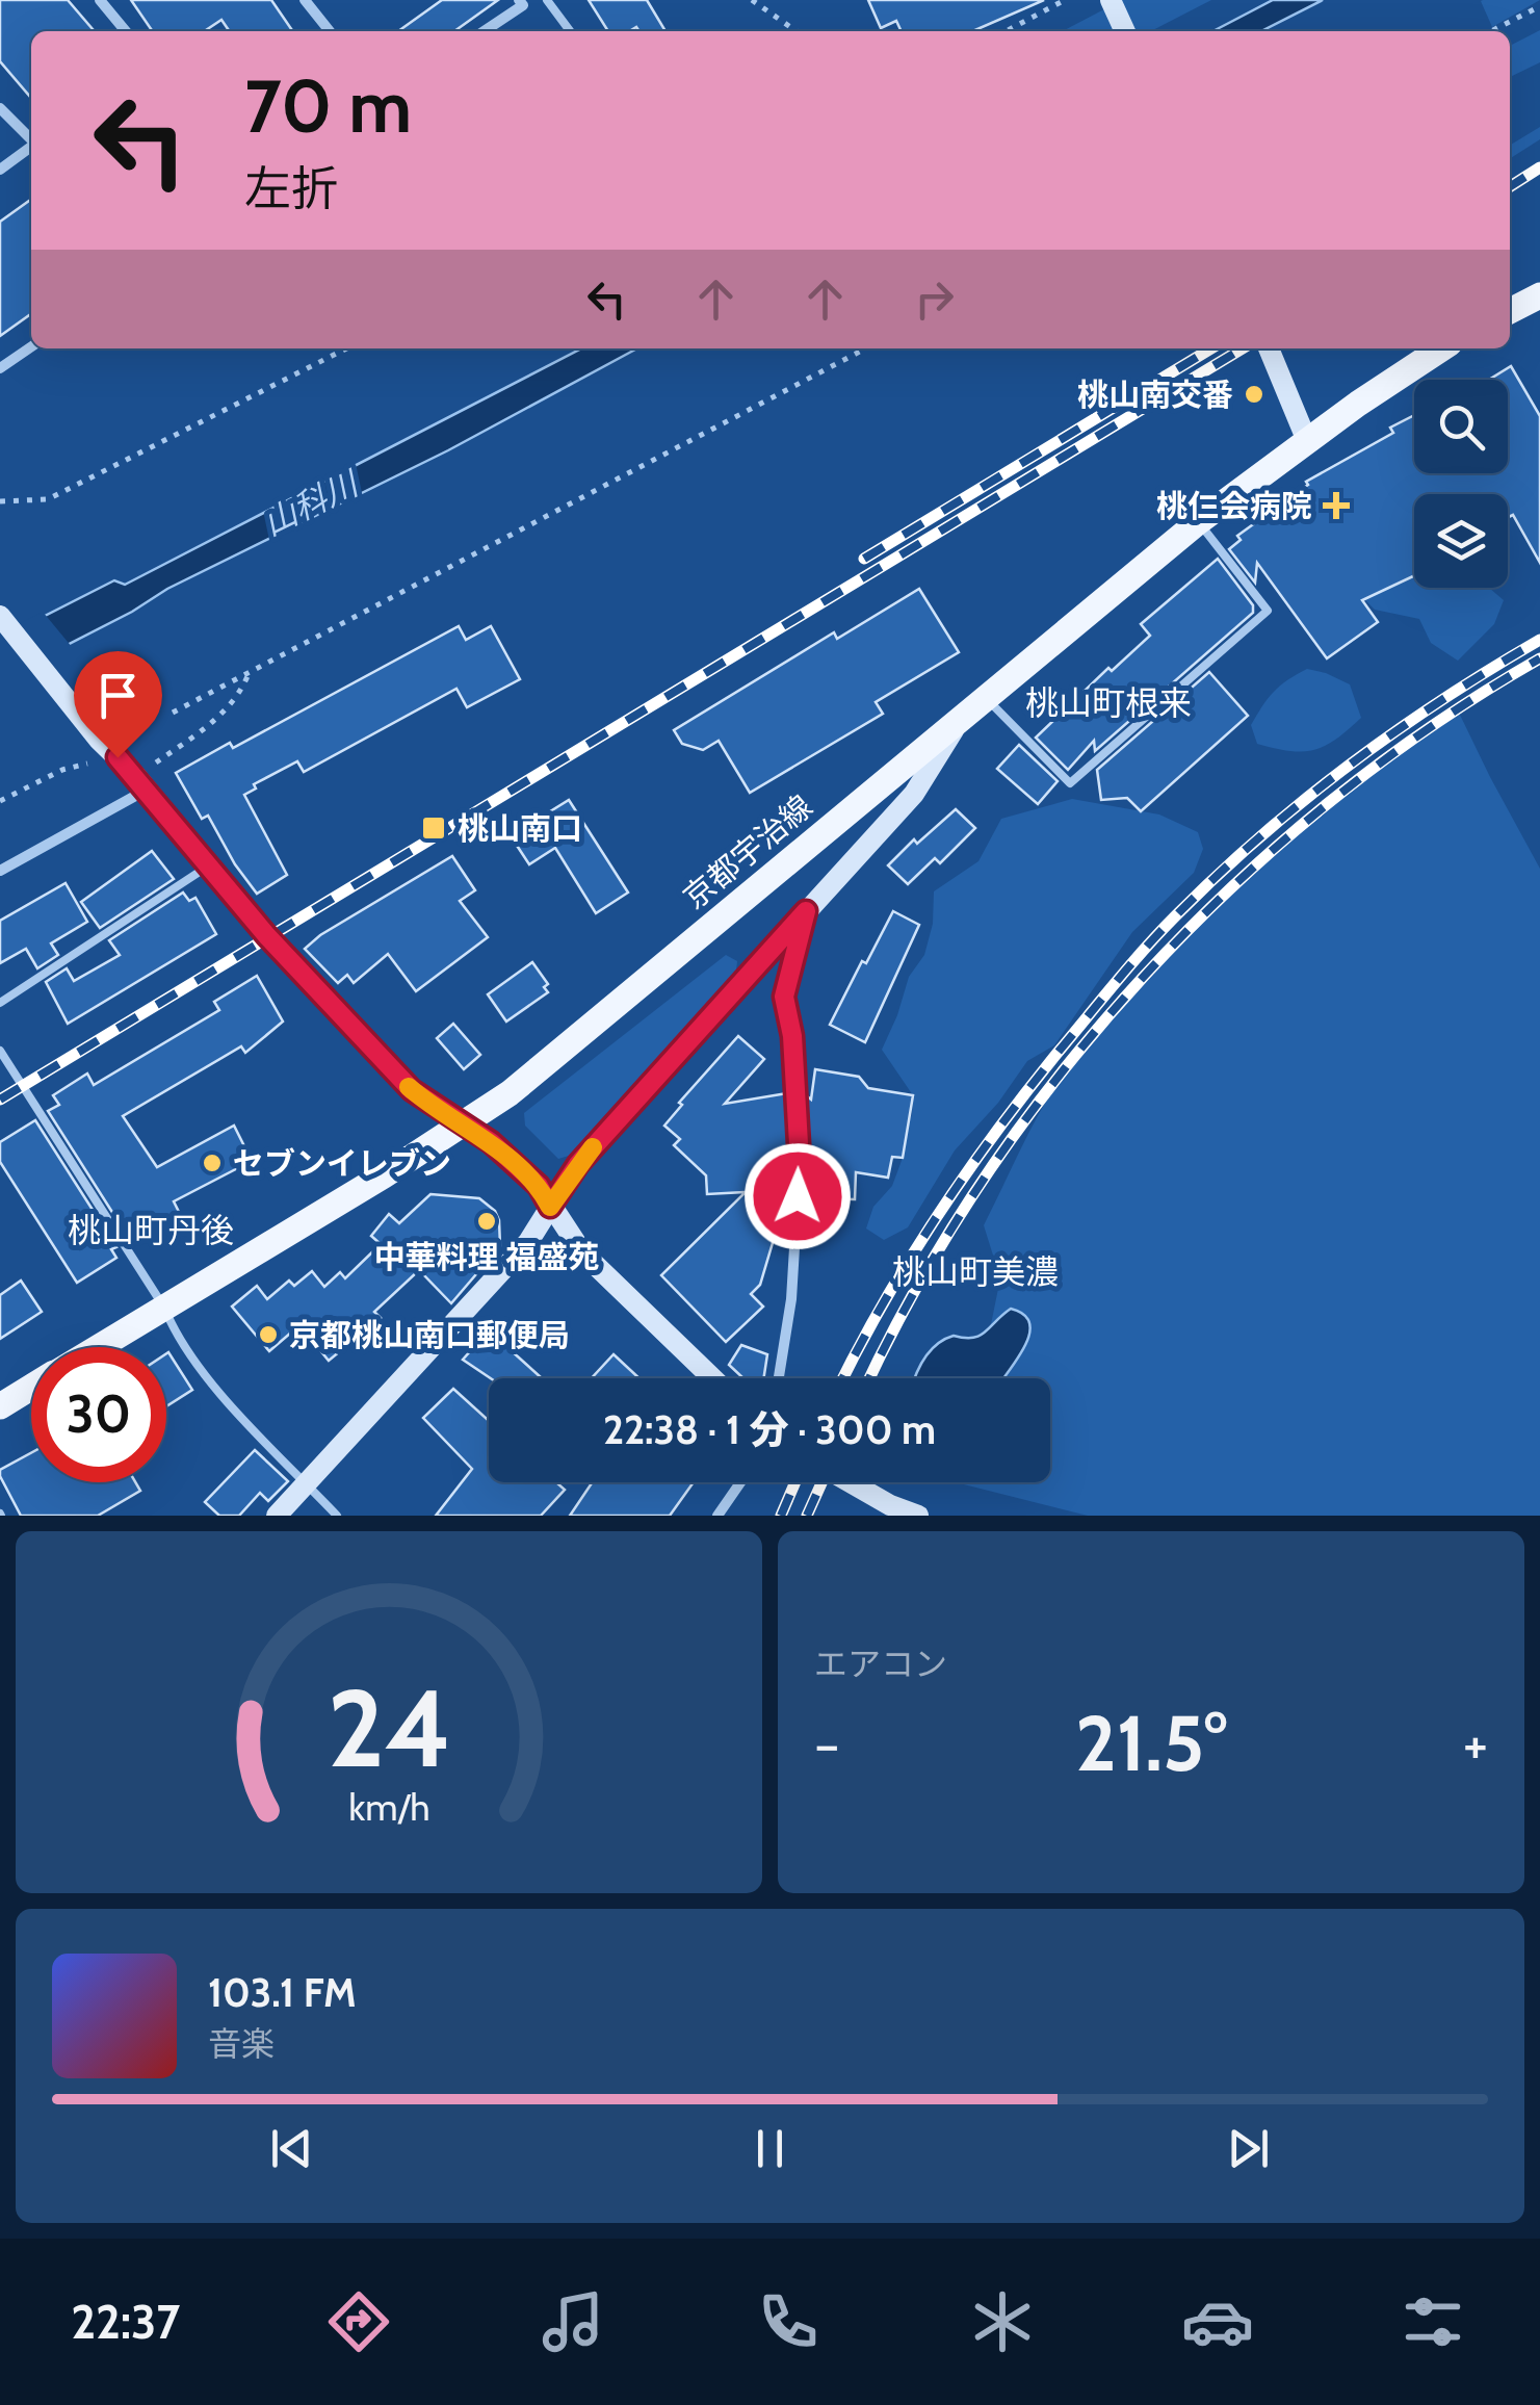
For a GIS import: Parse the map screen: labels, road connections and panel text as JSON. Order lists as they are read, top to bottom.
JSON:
{
  "streets": {
    "main road": ["京都宇治線"]
  },
  "districts": ["桃山町根来", "桃山町丹後", "桃山町美濃"],
  "water": ["山科川"],
  "places": {
    "other": [
      "桃山南交番",
      "セブンイレブン",
      "中華料理 福盛苑",
      "京都桃山南口郵便局"
    ],
    "health": ["桃仁会病院"],
    "transit": ["桃山南口"]
  },
  "page": {
    "turn": ["70 m", "左折"],
    "limit": "30",
    "trip": "22:38 · 1 分 · 300 m",
    "tile": "エアコン",
    "heat": ["−", "21.5°", "+"],
    "song": ["103.1 FM", "音楽"],
    "tabs": "22:37",
    "gauge": ["24", "km/h"]
  }
}
